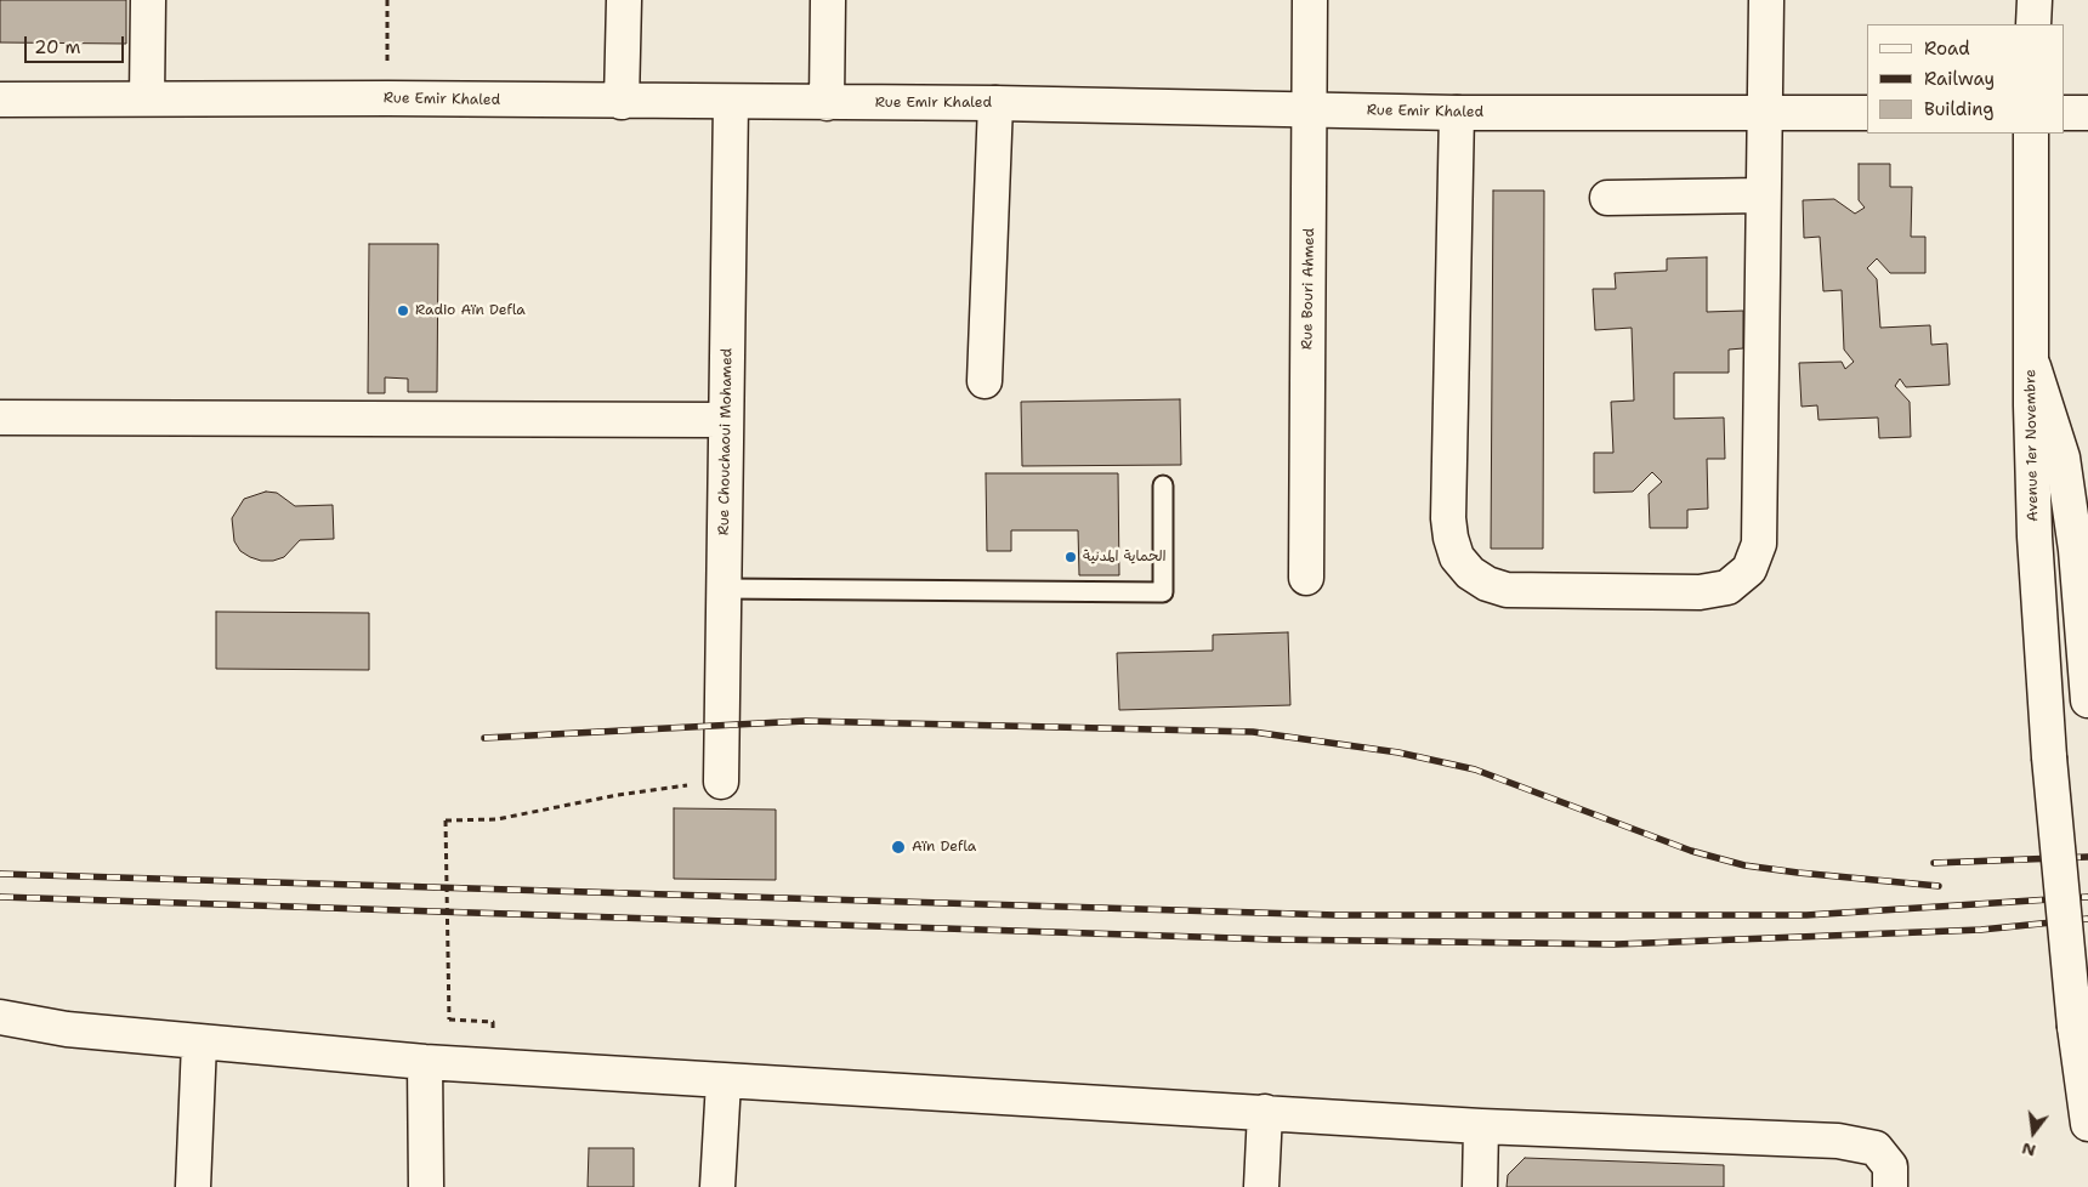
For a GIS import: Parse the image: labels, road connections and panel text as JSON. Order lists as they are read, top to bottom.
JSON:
{
  "streets": {
    "street": [
      "Rue Emir Khaled",
      "Rue Bouri Ahmed",
      "Rue Chouchaoui Mohamed",
      "Avenue 1er Novembre"
    ]
  },
  "crossings": [
    ["Rue Emir Khaled", "Rue Bouri Ahmed"],
    ["Rue Emir Khaled", "Rue Chouchaoui Mohamed"]
  ],
  "places": ["Radio Aïn Defla", "الحماية المدنية", "Aïn Defla"],
  "legend": ["Road", "Railway", "Building"],
  "scale_bar": "20 m",
  "north": "bottom"
}
